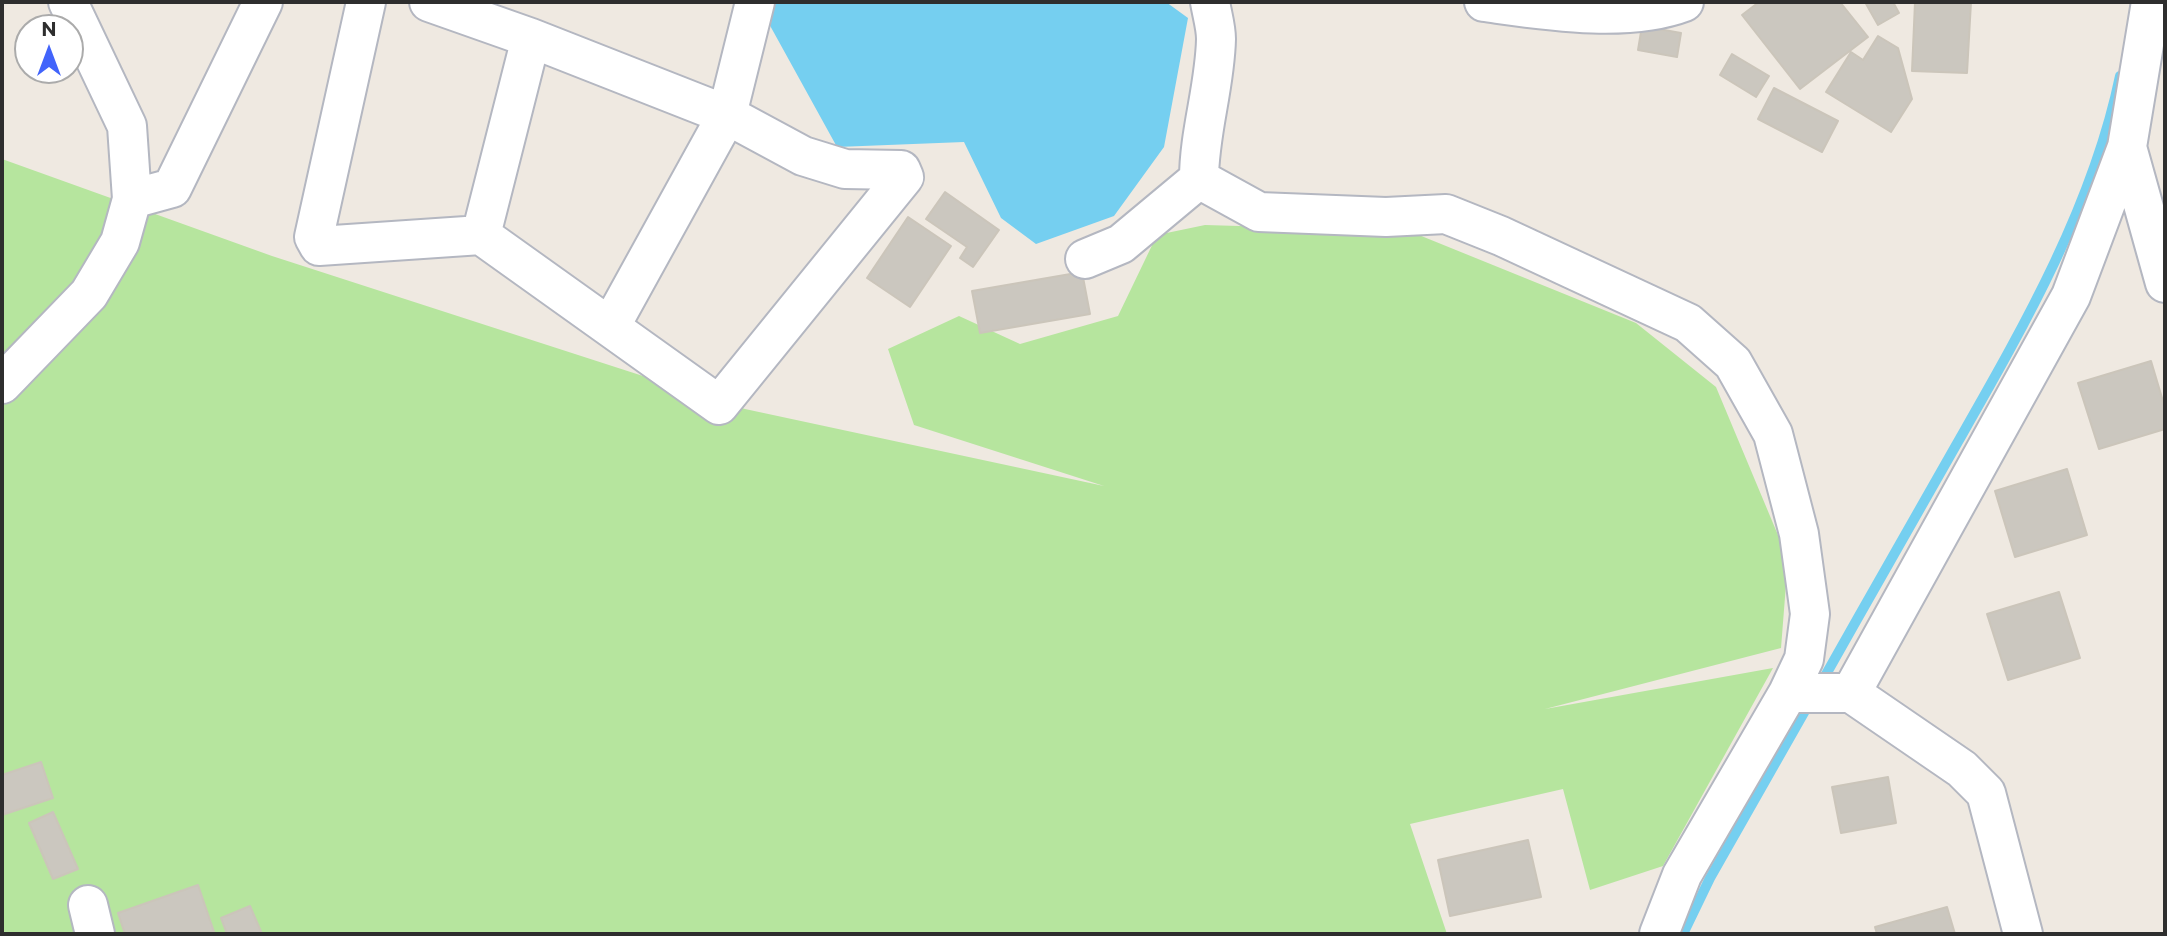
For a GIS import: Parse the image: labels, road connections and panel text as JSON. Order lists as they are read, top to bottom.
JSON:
{
  "north": "top"
}
